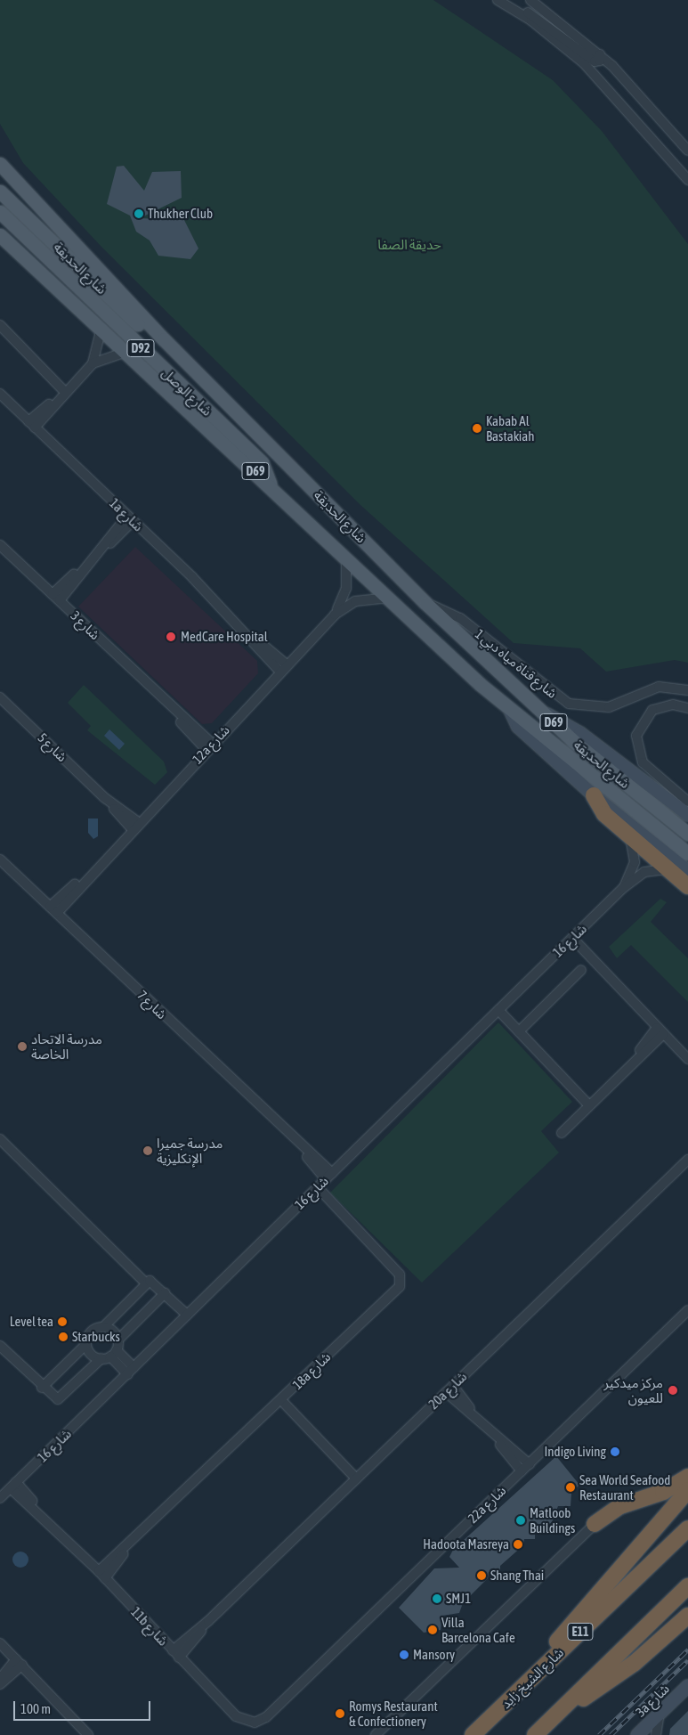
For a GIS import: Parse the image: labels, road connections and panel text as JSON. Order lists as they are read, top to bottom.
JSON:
{
  "streets": {
    "highway": ["E11", "شارع الشيخ زايد"],
    "main road": [
      "شارع الحديقة",
      "D92",
      "شارع الوصل",
      "D69",
      "3a شارع"
    ],
    "street": [
      "1a شارع",
      "شارع 3",
      "شارع قناة مياه دبي 1",
      "12a شارع",
      "شارع 5",
      "شارع 16",
      "شارع 7",
      "18a شارع",
      "20a شارع",
      "22a شارع",
      "11b شارع"
    ]
  },
  "crossings": [
    ["شارع الحديقة", "شارع الوصل"],
    ["شارع الحديقة", "شارع قناة مياه دبي 1"],
    ["شارع الحديقة", "12a شارع"],
    ["1a شارع", "12a شارع"],
    ["شارع 3", "12a شارع"],
    ["12a شارع", "شارع 5"],
    ["12a شارع", "شارع 7"],
    ["شارع 16", "شارع 7"],
    ["شارع 16", "18a شارع"],
    ["شارع 16", "11b شارع"],
    ["18a شارع", "11b شارع"],
    ["20a شارع", "11b شارع"],
    ["22a شارع", "11b شارع"]
  ],
  "parks": ["حديقة الصفا"],
  "places": [
    "Thukher Club",
    "Kabab Al Bastakiah",
    "MedCare Hospital",
    "مدرسة الاتحاد الخاصة",
    "مدرسة جميرا الإنكليزية",
    "Level tea",
    "Starbucks",
    "مركز ميدكير للعيون",
    "Indigo Living",
    "Sea World Seafood Restaurant",
    "Matloob Buildings",
    "Hadoota Masreya",
    "Shang Thai",
    "SMJ1",
    "Villa Barcelona Cafe",
    "Mansory",
    "Romys Restaurant & Confectionery"
  ],
  "scale_bar": "100 m"
}
